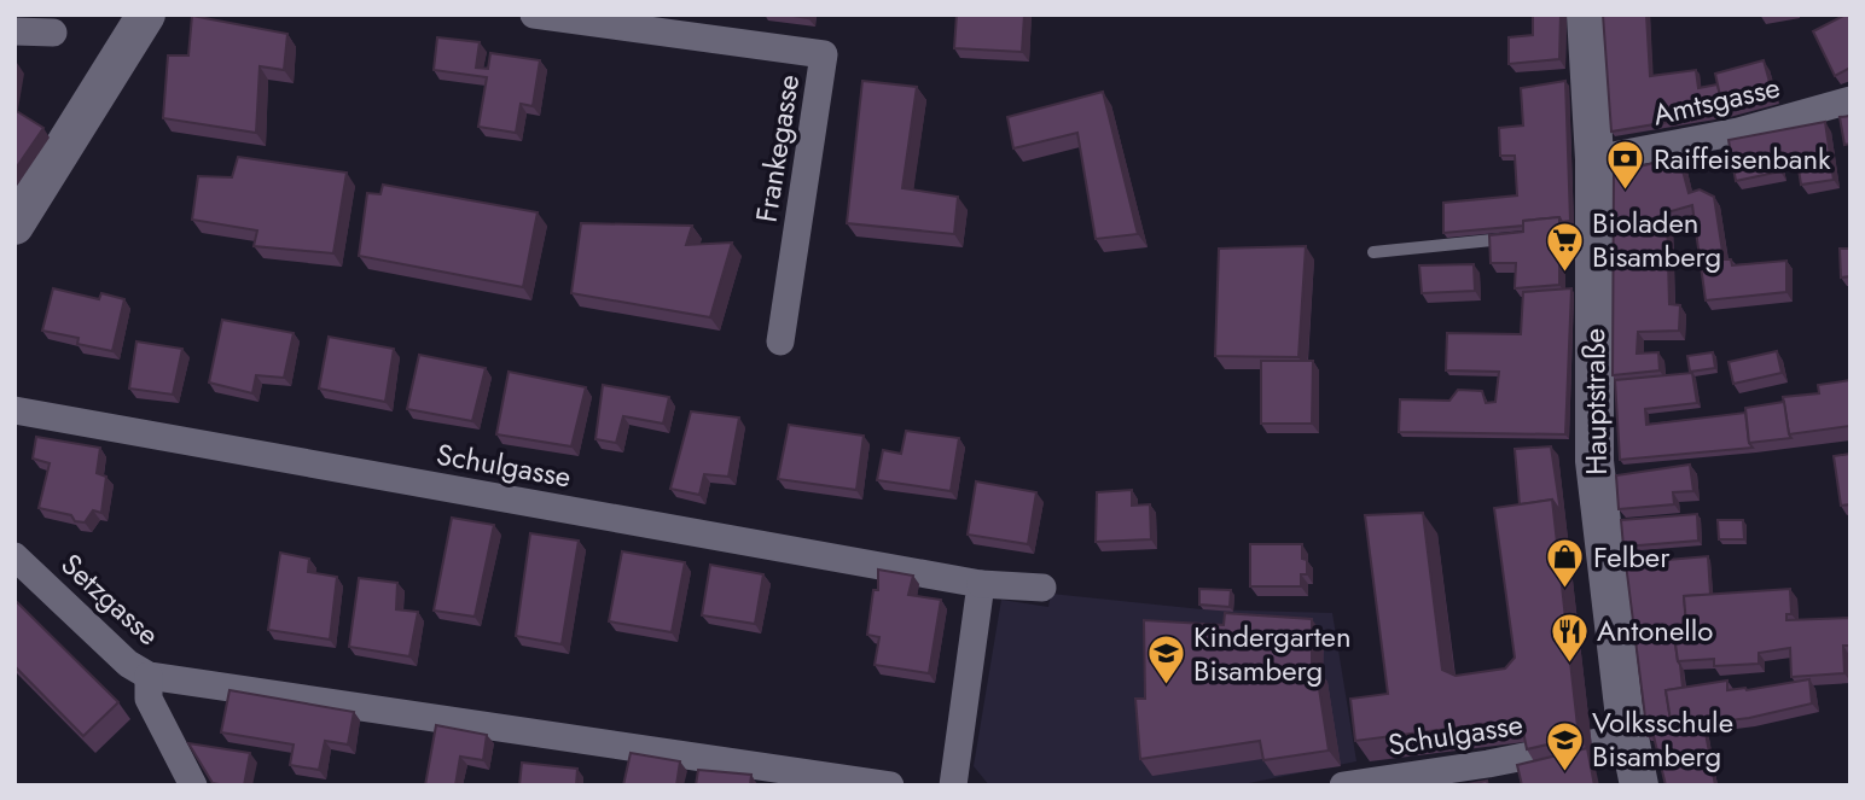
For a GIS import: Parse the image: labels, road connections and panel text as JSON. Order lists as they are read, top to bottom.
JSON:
{
  "streets": {
    "main road": ["Hauptstraße"],
    "street": [
      "Amtsgasse",
      "Frankegasse",
      "Schulgasse",
      "Setzgasse"
    ]
  },
  "crossings": [
    ["Amtsgasse", "Hauptstraße"],
    ["Hauptstraße", "Schulgasse"]
  ],
  "places": {
    "bank": ["Raiffeisenbank"],
    "supermarket": ["Bioladen Bisamberg"],
    "shop": ["Felber"],
    "restaurant": ["Antonello"],
    "school or university": ["Kindergarten Bisamberg", "Volksschule Bisamberg"]
  }
}
